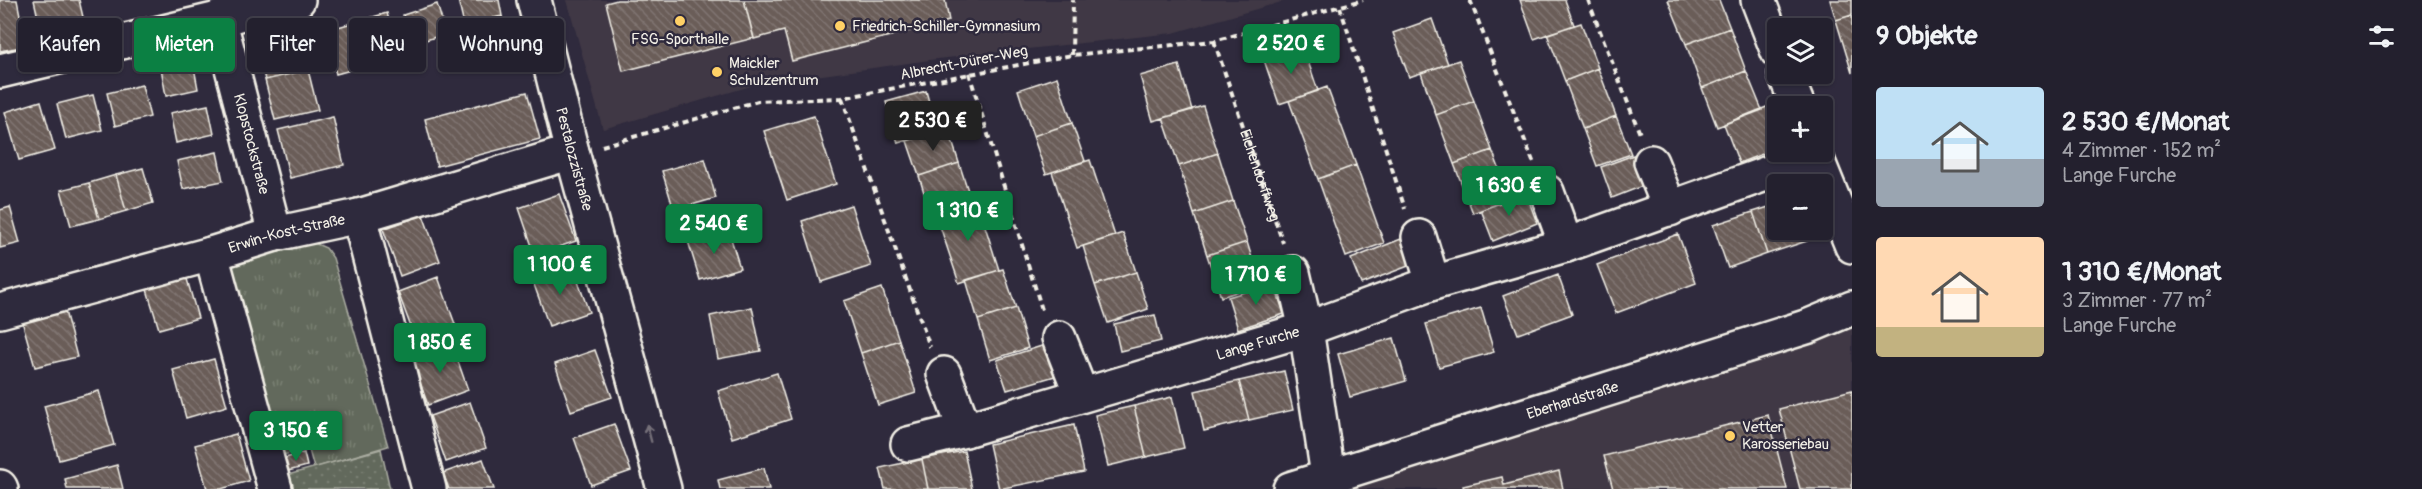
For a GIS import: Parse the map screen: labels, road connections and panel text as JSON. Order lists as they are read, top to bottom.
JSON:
{
  "streets": {
    "street": [
      "Klopstockstraße",
      "Pestalozzistraße",
      "Erwin-Kost-Straße",
      "Lange Furche",
      "Eberhardstraße"
    ],
    "path": ["Albrecht-Dürer-Weg", "Eichendorffweg"]
  },
  "crossings": [
    ["Albrecht-Dürer-Weg", "Pestalozzistraße"],
    ["Albrecht-Dürer-Weg", "Eichendorffweg"],
    ["Albrecht-Dürer-Weg", "Erwin-Kost-Straße"],
    ["Klopstockstraße", "Erwin-Kost-Straße"],
    ["Pestalozzistraße", "Erwin-Kost-Straße"]
  ],
  "places": [
    "FSG-Sporthalle",
    "Friedrich-Schiller-Gymnasium",
    "Maickler Schulzentrum",
    "Vetter Karosseriebau"
  ],
  "page": {
    "heading": "9 Objekte",
    "map_buttons": ["+", "−"],
    "chip": [
      "Kaufen",
      "Mieten",
      "Filter",
      "Neu",
      "Wohnung"
    ],
    "price": [
      "2 520 €",
      "2 530 €",
      "1 630 €",
      "1 310 €",
      "2 540 €",
      "1 100 €",
      "1 710 €",
      "1 850 €",
      "3 150 €"
    ],
    "list": [
      {
        "name": "2 530 €/Monat",
        "note": "4 Zimmer · 152 m² · Lange Furche"
      },
      {
        "name": "1 310 €/Monat",
        "note": "3 Zimmer · 77 m² · Lange Furche"
      }
    ]
  }
}
